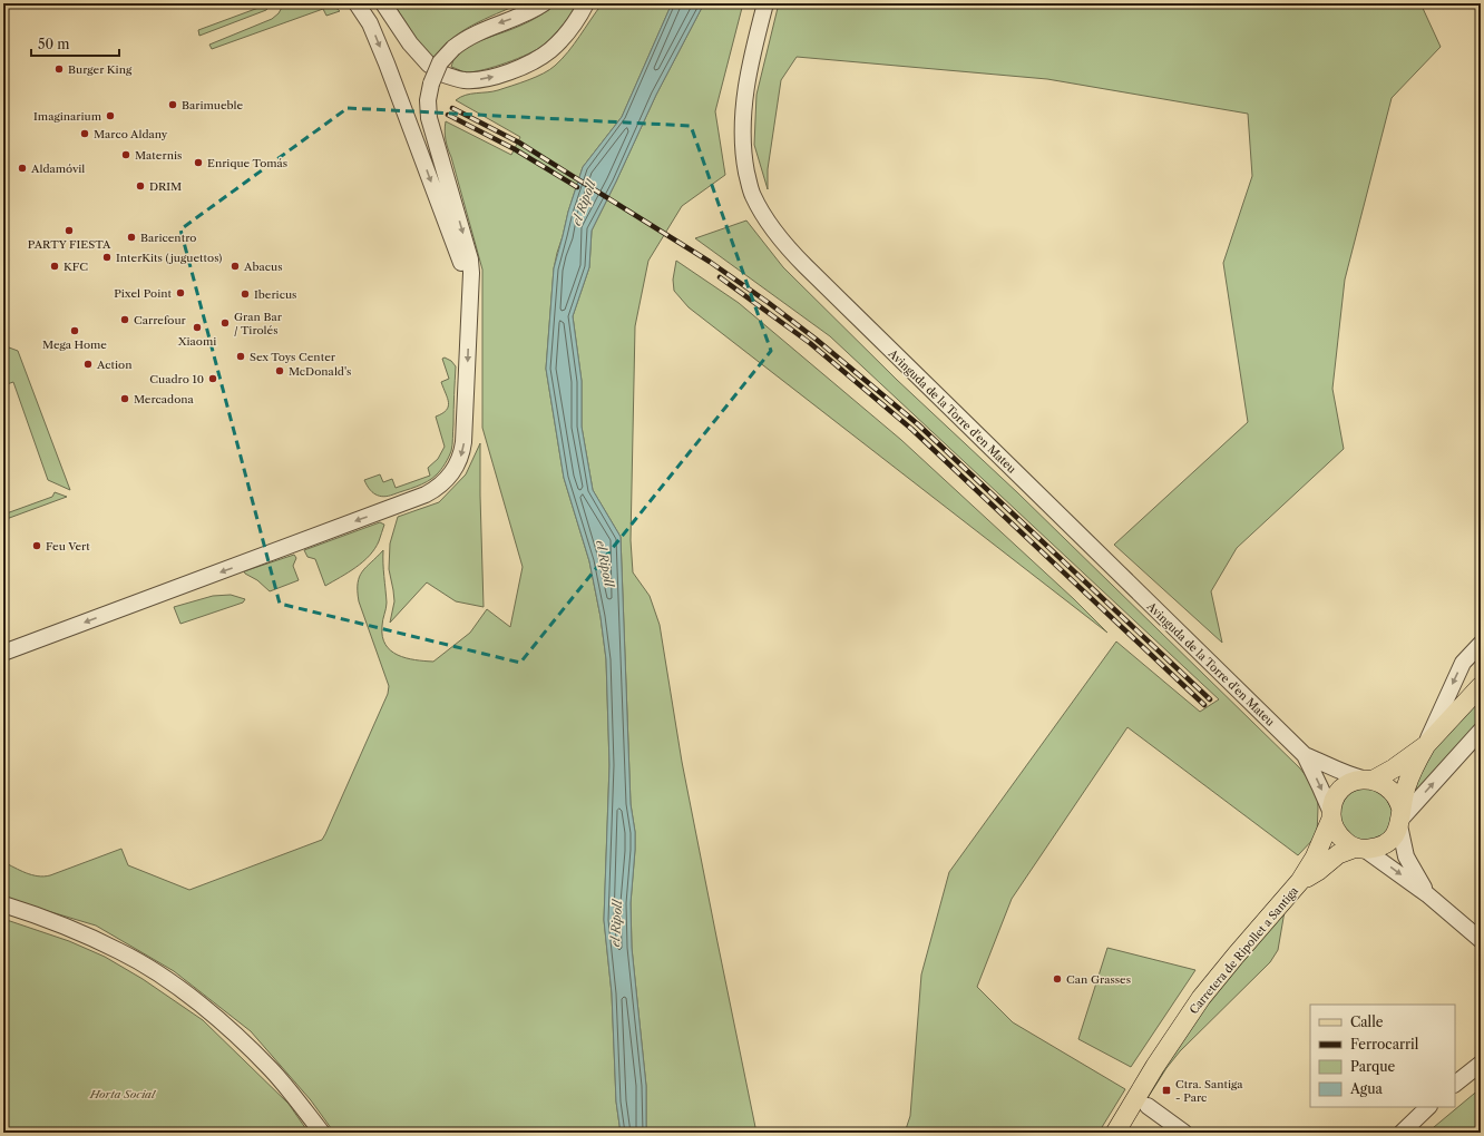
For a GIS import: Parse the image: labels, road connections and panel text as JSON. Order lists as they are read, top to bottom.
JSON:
{
  "streets": {
    "main road": ["Carretera de Ripollet a Santiga"],
    "street": ["Avinguda de la Torre d'en Mateu"]
  },
  "water": ["el Ripoll"],
  "parks": ["Horta Social"],
  "places": {
    "other": [
      "Burger King",
      "Barimueble",
      "Imaginarium",
      "Marco Aldany",
      "Maternis",
      "Enrique Tomás",
      "Aldamóvil",
      "DRIM",
      "PARTY FIESTA",
      "Baricentro",
      "InterKits (juguettos)",
      "KFC",
      "Abacus",
      "Pixel Point",
      "Ibericus",
      "Carrefour",
      "Gran Bar / Tirolés",
      "Xiaomi",
      "Mega Home",
      "Sex Toys Center",
      "Action",
      "McDonald's",
      "Cuadro 10",
      "Mercadona",
      "Feu Vert",
      "Can Grasses"
    ],
    "transit": ["Ctra. Santiga - Parc"]
  },
  "legend": [
    "Calle",
    "Ferrocarril",
    "Parque",
    "Agua"
  ],
  "scale_bar": "50 m"
}
